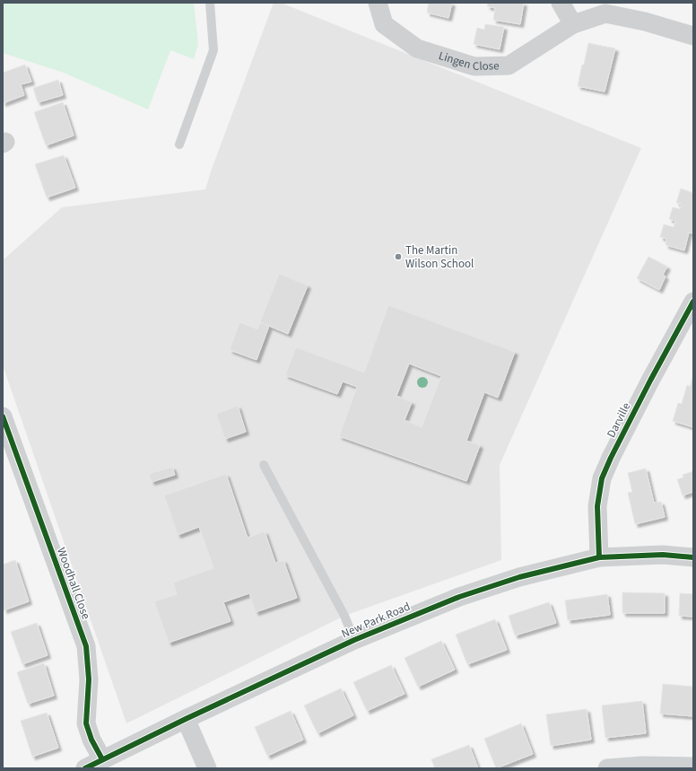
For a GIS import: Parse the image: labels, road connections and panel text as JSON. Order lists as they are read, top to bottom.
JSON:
{
  "streets": {
    "street": [
      "Lingen Close",
      "Darville",
      "Woodhall Close",
      "New Park Road"
    ]
  },
  "crossings": [
    ["Darville", "New Park Road"],
    ["Woodhall Close", "New Park Road"]
  ],
  "places": ["The Martin Wilson School"]
}
